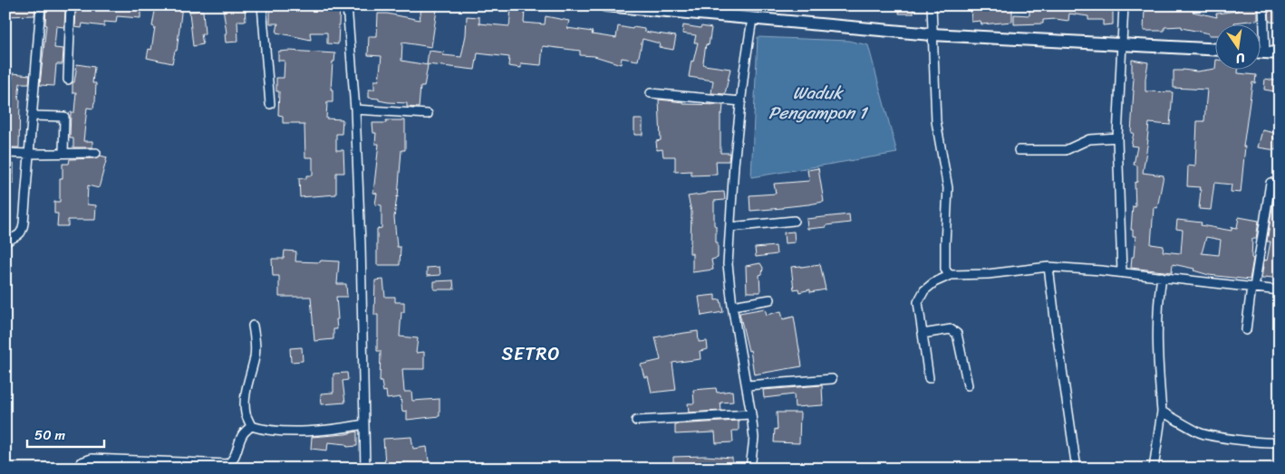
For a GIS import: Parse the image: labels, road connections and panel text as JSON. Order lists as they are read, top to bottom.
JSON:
{
  "districts": ["SETRO"],
  "water": ["Waduk Pengampon 1"],
  "scale_bar": "50 m",
  "north": "bottom"
}
